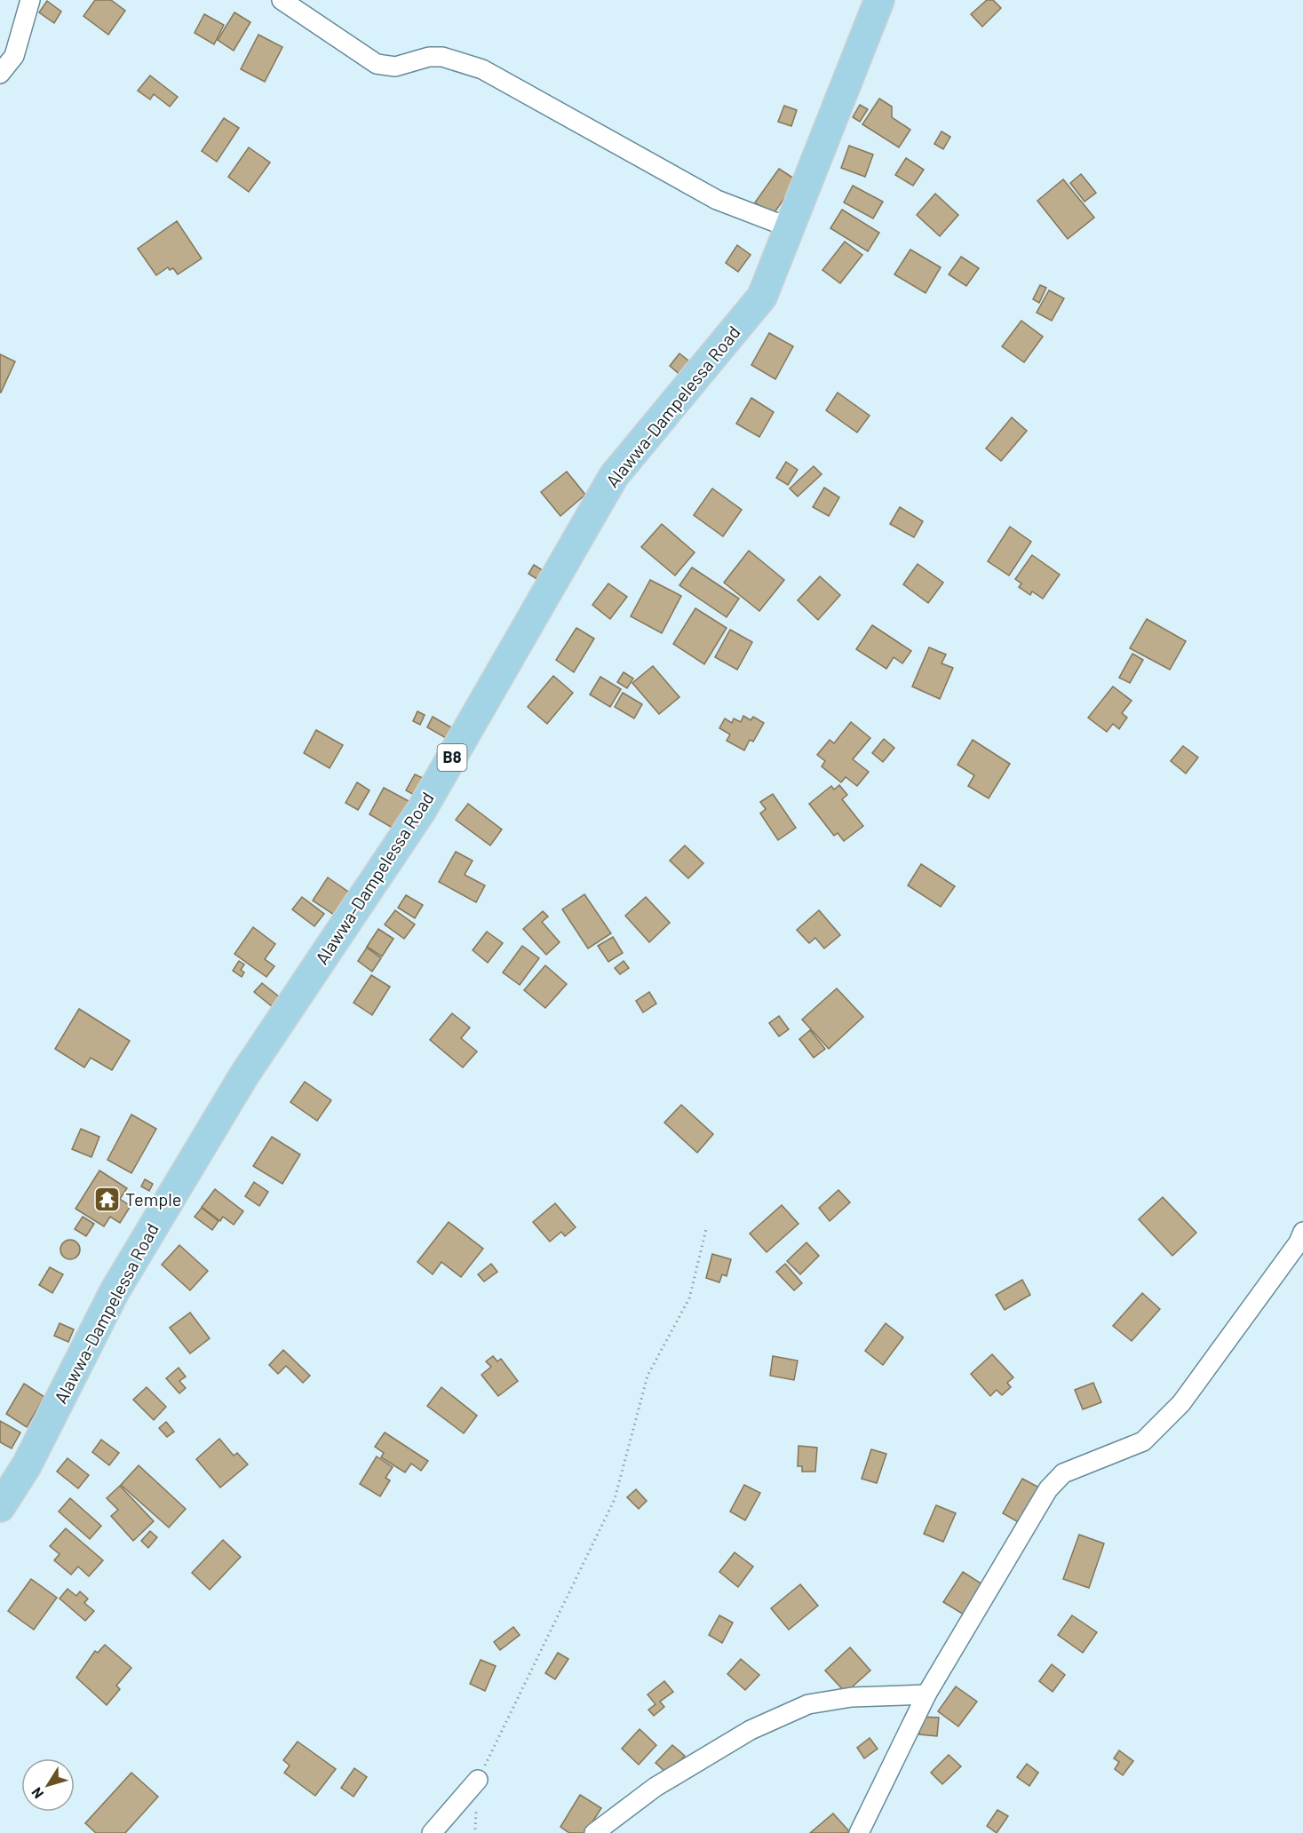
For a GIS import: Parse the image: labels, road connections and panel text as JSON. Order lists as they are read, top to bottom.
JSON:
{
  "streets": {
    "main road": ["Alawwa-Dampelessa Road", "B8"]
  },
  "places": {
    "temple": ["Temple"]
  },
  "north": "bottom left"
}
